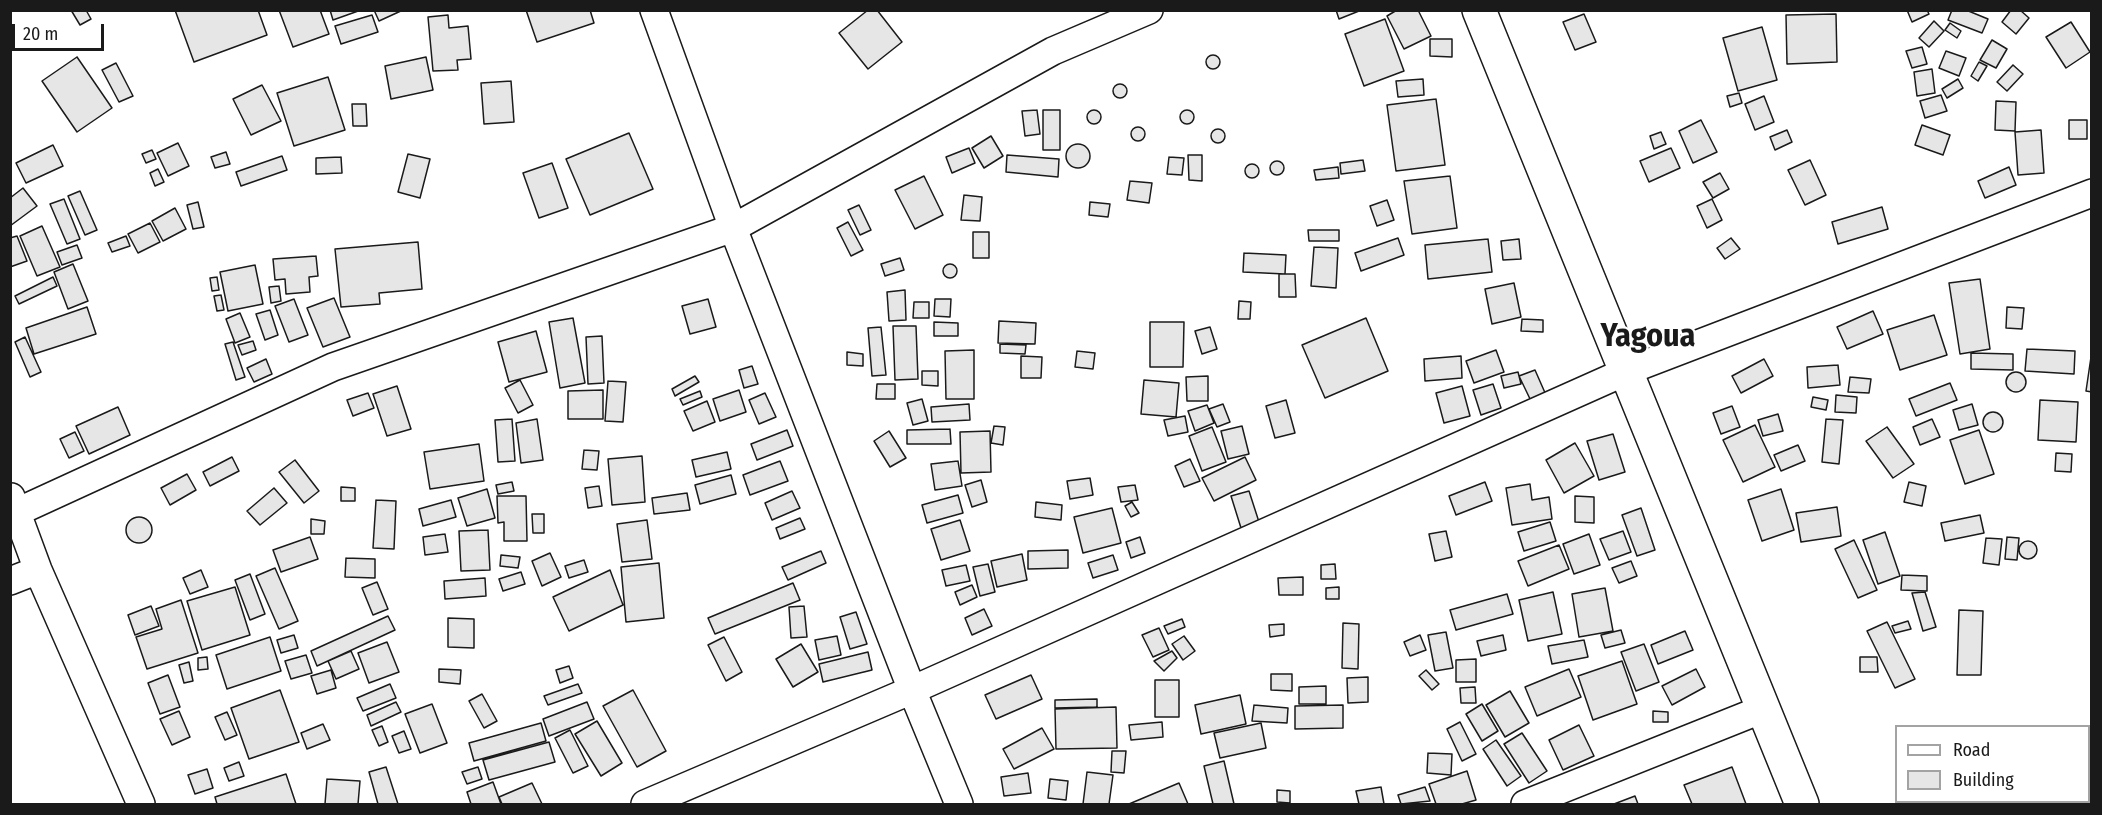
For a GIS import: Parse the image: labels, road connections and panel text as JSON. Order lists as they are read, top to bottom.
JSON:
{
  "districts": ["Yagoua"],
  "legend": ["Road", "Building"],
  "scale_bar": "20 m"
}
